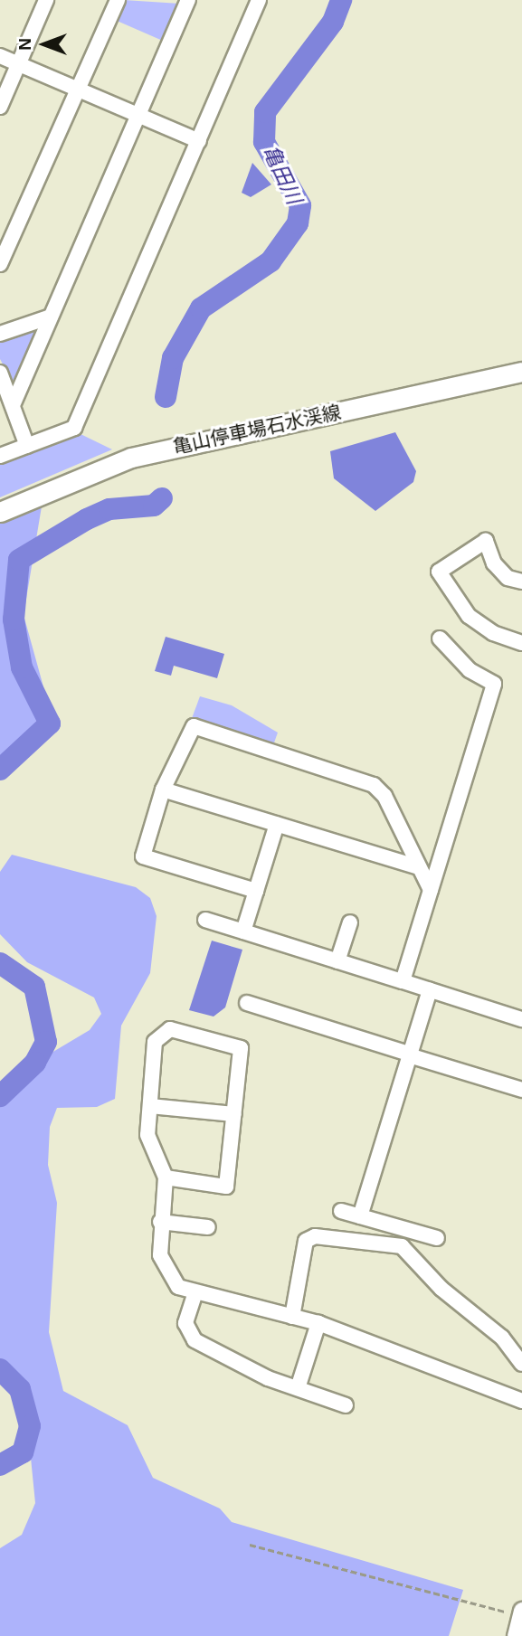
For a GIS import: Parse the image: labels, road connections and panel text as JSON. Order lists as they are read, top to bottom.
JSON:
{
  "streets": {
    "main road": ["亀山停車場石水渓線"]
  },
  "water": ["亀田川"],
  "north": "left"
}
